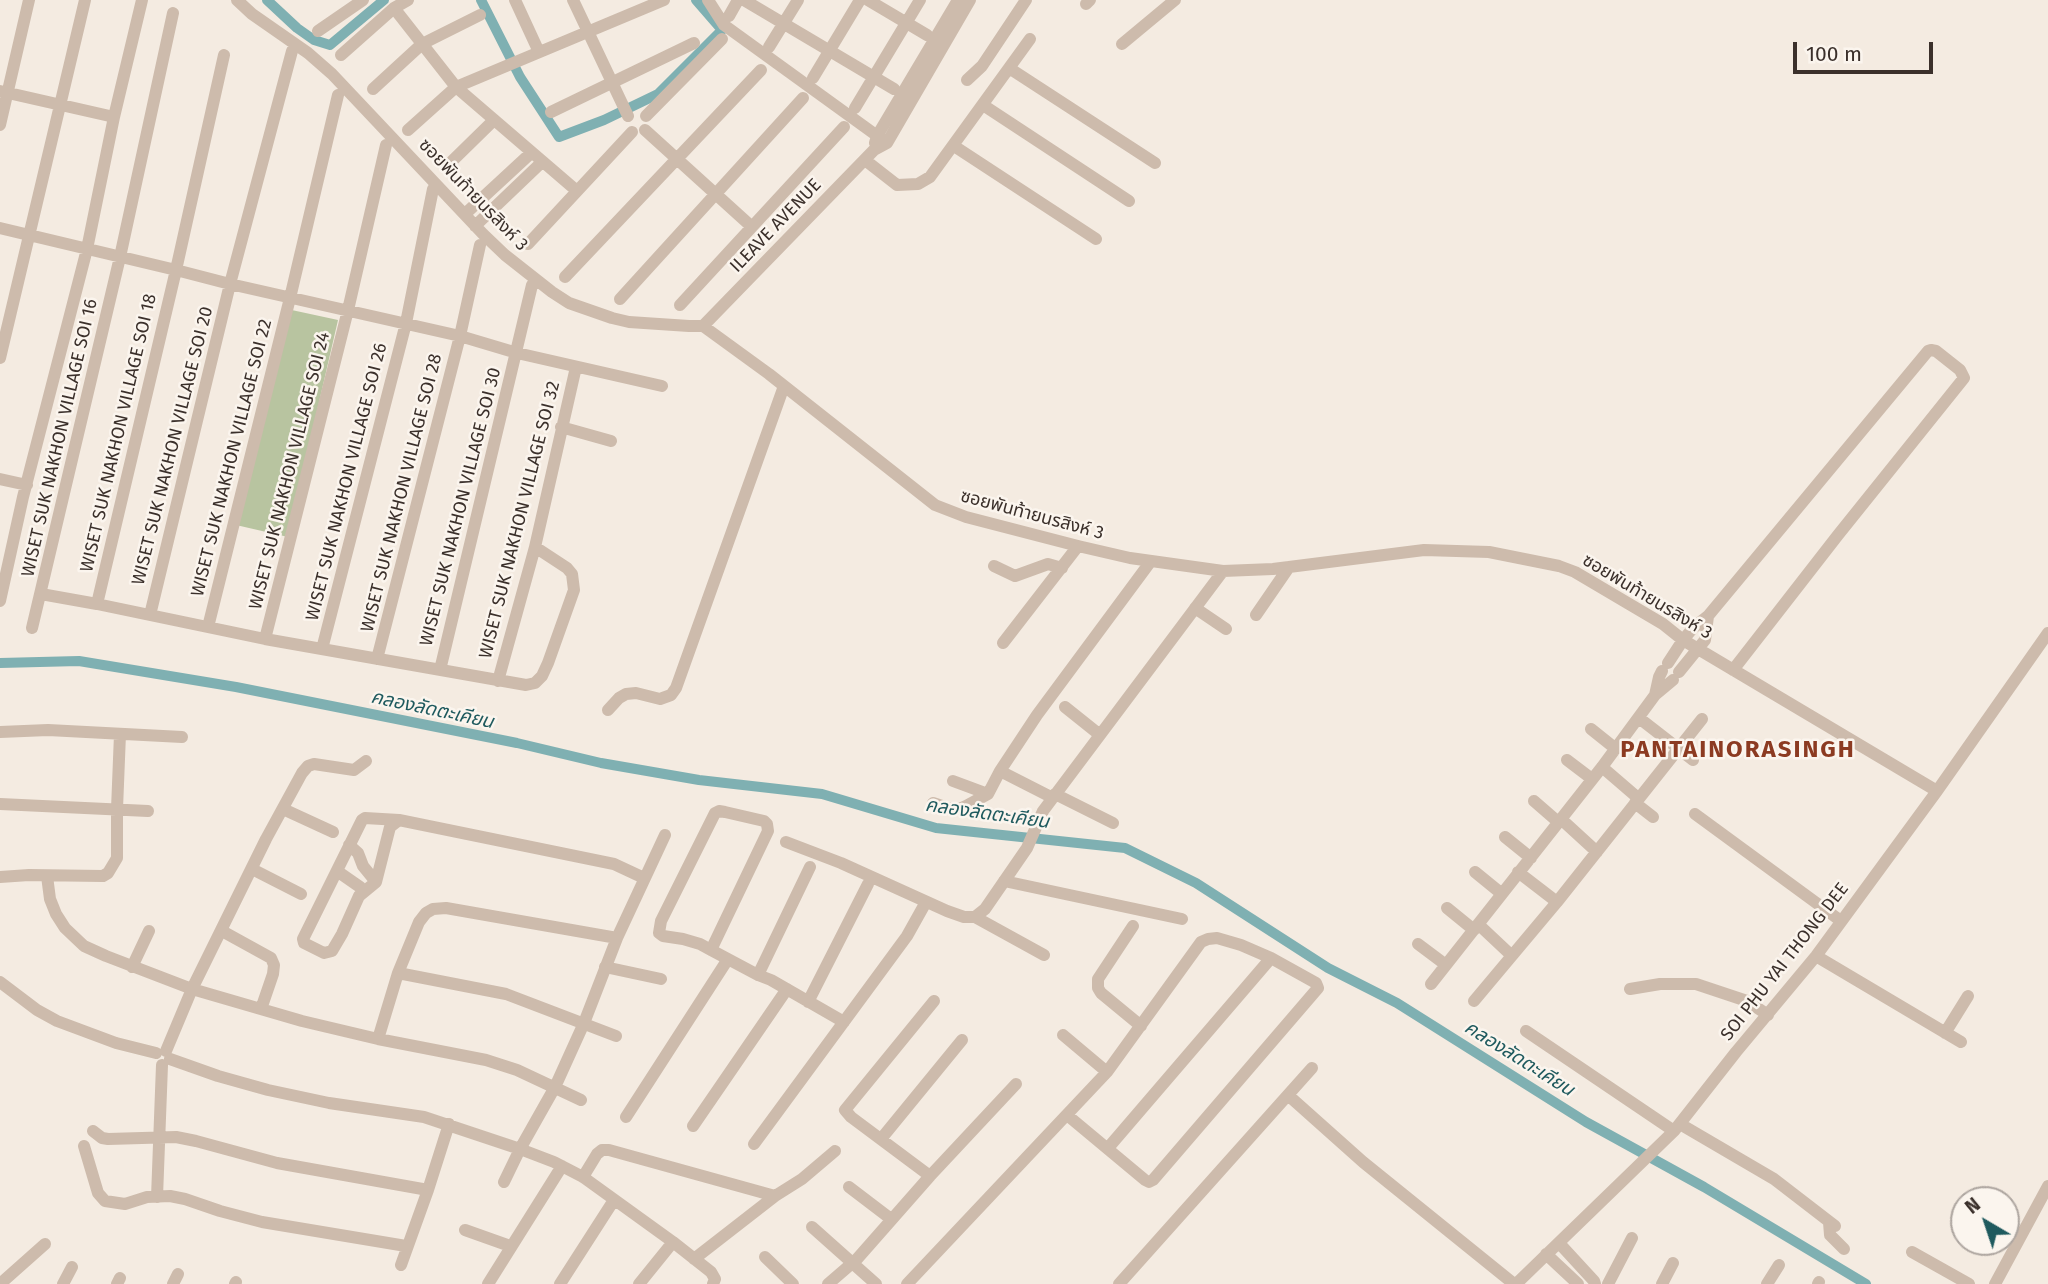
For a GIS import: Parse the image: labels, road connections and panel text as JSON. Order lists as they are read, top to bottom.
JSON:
{
  "streets": {
    "street": [
      "ซอยพันท้ายนรสิงห์ 3",
      "ILEAVE AVENUE",
      "WISET SUK NAKHON VILLAGE SOI 18",
      "WISET SUK NAKHON VILLAGE SOI 16",
      "WISET SUK NAKHON VILLAGE SOI 20",
      "WISET SUK NAKHON VILLAGE SOI 22",
      "WISET SUK NAKHON VILLAGE SOI 24",
      "WISET SUK NAKHON VILLAGE SOI 26",
      "WISET SUK NAKHON VILLAGE SOI 28",
      "WISET SUK NAKHON VILLAGE SOI 30",
      "WISET SUK NAKHON VILLAGE SOI 32",
      "SOI PHU YAI THONG DEE"
    ]
  },
  "crossings": [
    ["ซอยพันท้ายนรสิงห์ 3", "ILEAVE AVENUE"],
    ["ซอยพันท้ายนรสิงห์ 3", "SOI PHU YAI THONG DEE"]
  ],
  "districts": ["PANTAINORASINGH"],
  "water": ["คลองลัดตะเคียน"],
  "scale_bar": "100 m",
  "north": "top left"
}
